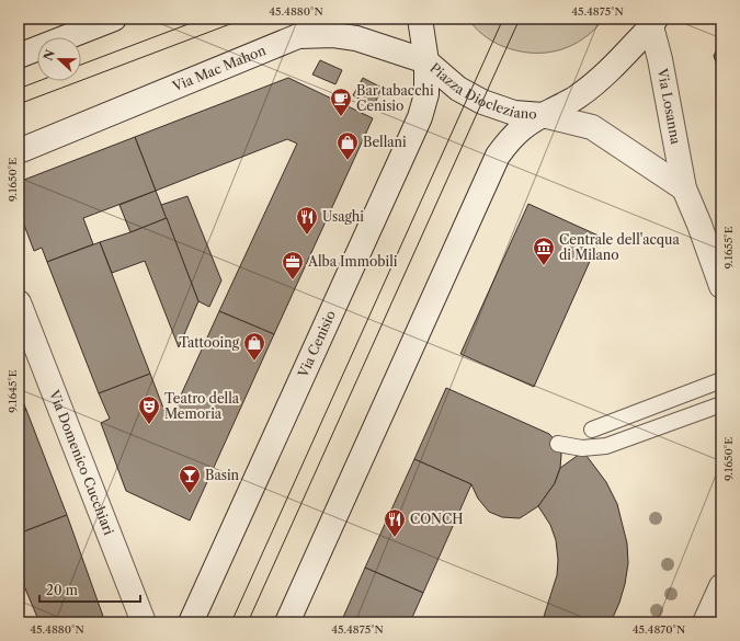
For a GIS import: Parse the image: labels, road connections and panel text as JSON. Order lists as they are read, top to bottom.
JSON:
{
  "streets": {
    "main road": [
      "Via Mac Mahon",
      "Piazza Diocleziano",
      "Via Losanna",
      "Via Cenisio",
      "Via Domenico Cucchiari"
    ]
  },
  "crossings": [
    ["Via Mac Mahon", "Piazza Diocleziano"],
    ["Via Mac Mahon", "Via Cenisio"],
    ["Piazza Diocleziano", "Via Losanna"],
    ["Piazza Diocleziano", "Via Cenisio"]
  ],
  "places": {
    "cafe": ["Bar tabacchi Cenisio"],
    "shop": ["Bellani", "Tattooing"],
    "restaurant": ["Usaghi", "CONCH"],
    "museum": ["Centrale dell'acqua di Milano"],
    "office": ["Alba Immobili"],
    "theatre": ["Teatro della Memoria"],
    "bar": ["Basin"]
  },
  "scale_bar": "20 m",
  "north": "left",
  "coordinates": [
    "45.4880°N",
    "45.4875°N",
    "9.1650°E",
    "9.1655°E",
    "9.1645°E",
    "45.4870°N"
  ]
}
